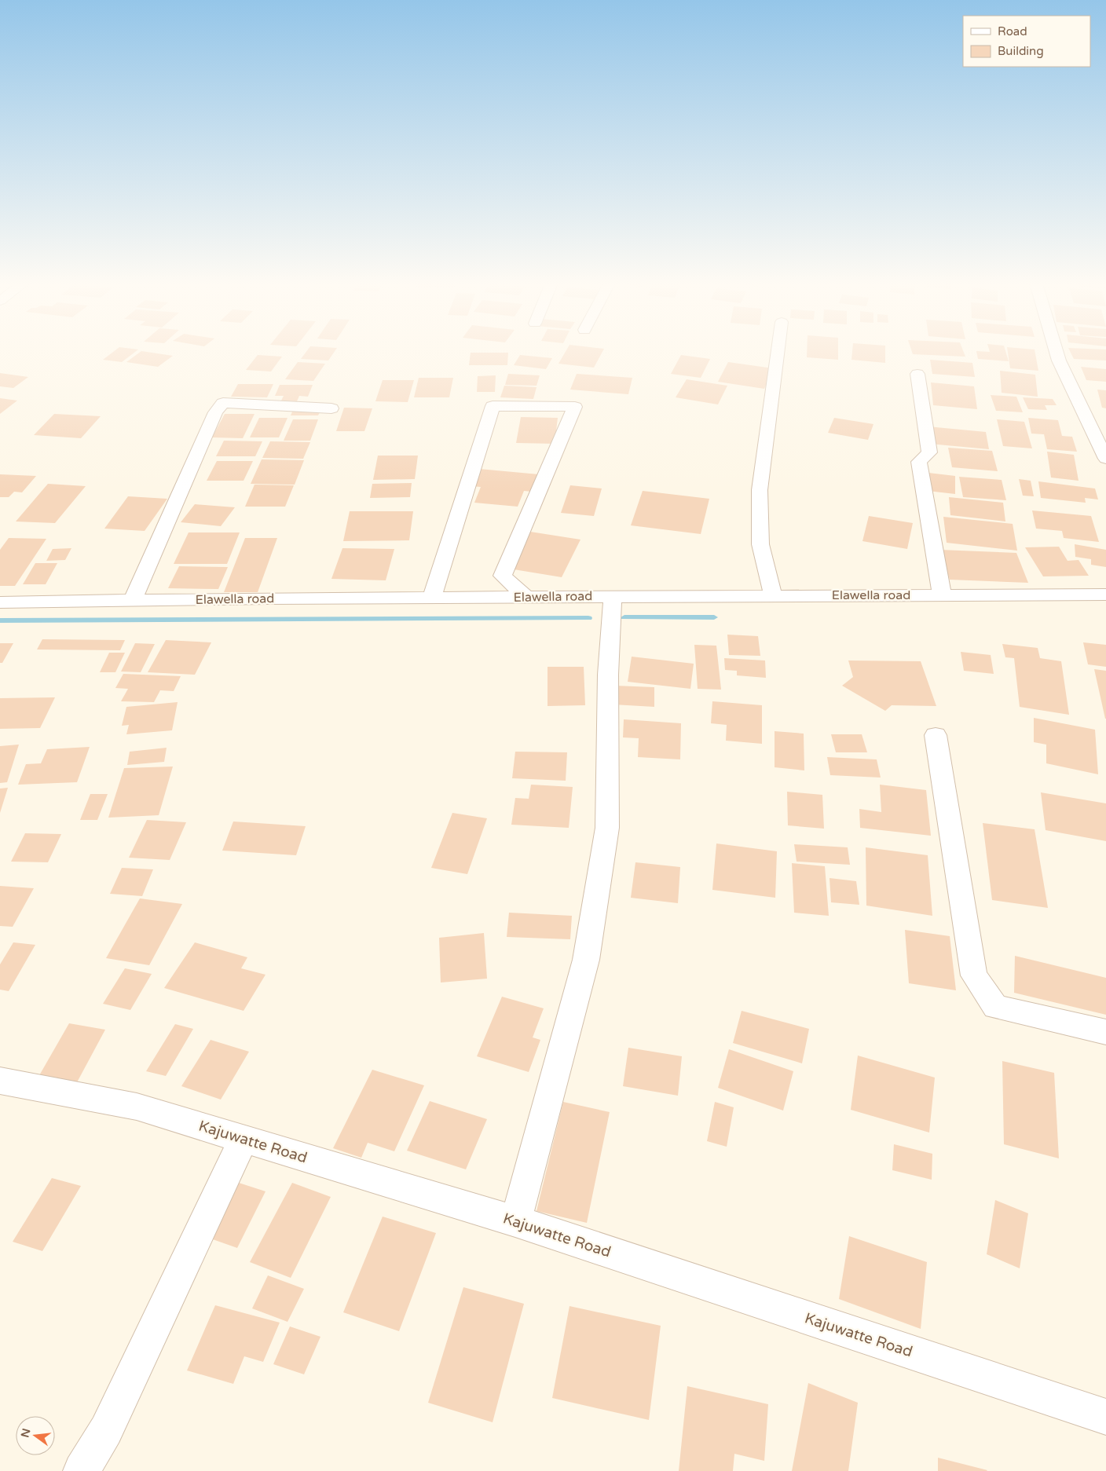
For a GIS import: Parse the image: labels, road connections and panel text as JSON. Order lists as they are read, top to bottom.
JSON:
{
  "streets": {
    "street": ["Elawella road", "Kajuwatte Road"]
  },
  "legend": ["Road", "Building"],
  "north": "left"
}
